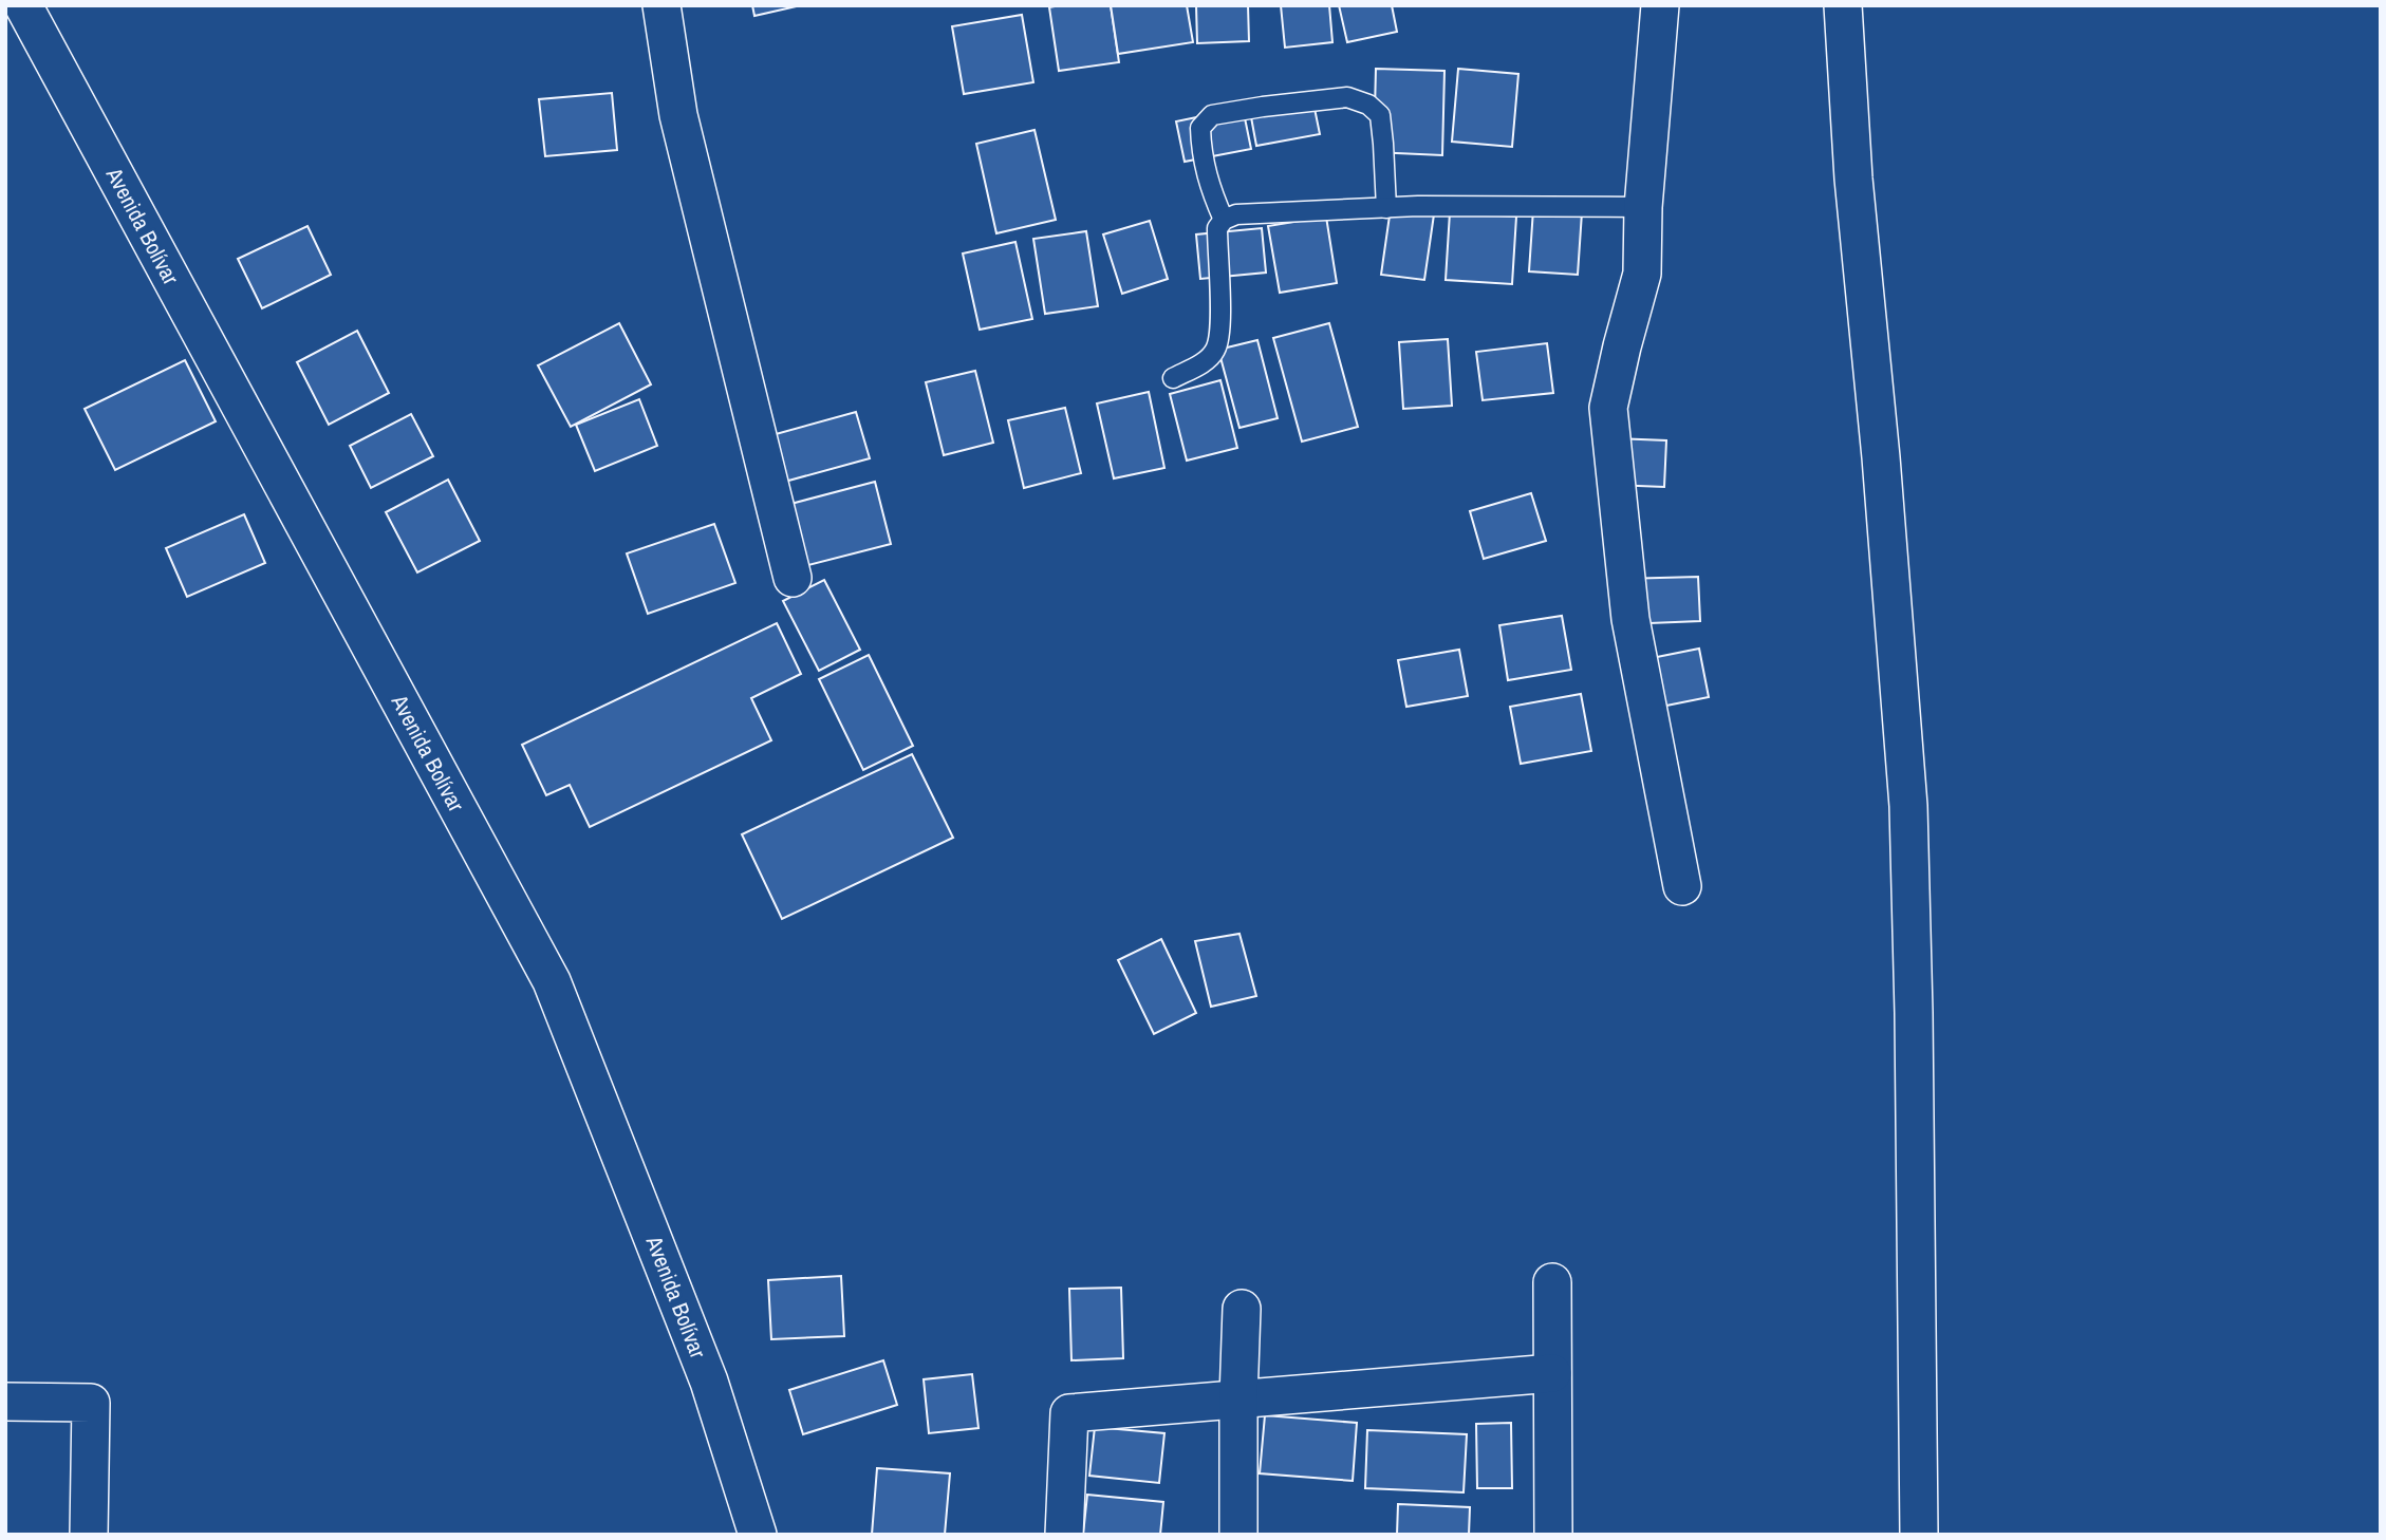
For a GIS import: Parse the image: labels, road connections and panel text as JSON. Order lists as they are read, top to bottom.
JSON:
{
  "streets": {
    "street": ["Avenida Bolívar"]
  }
}
